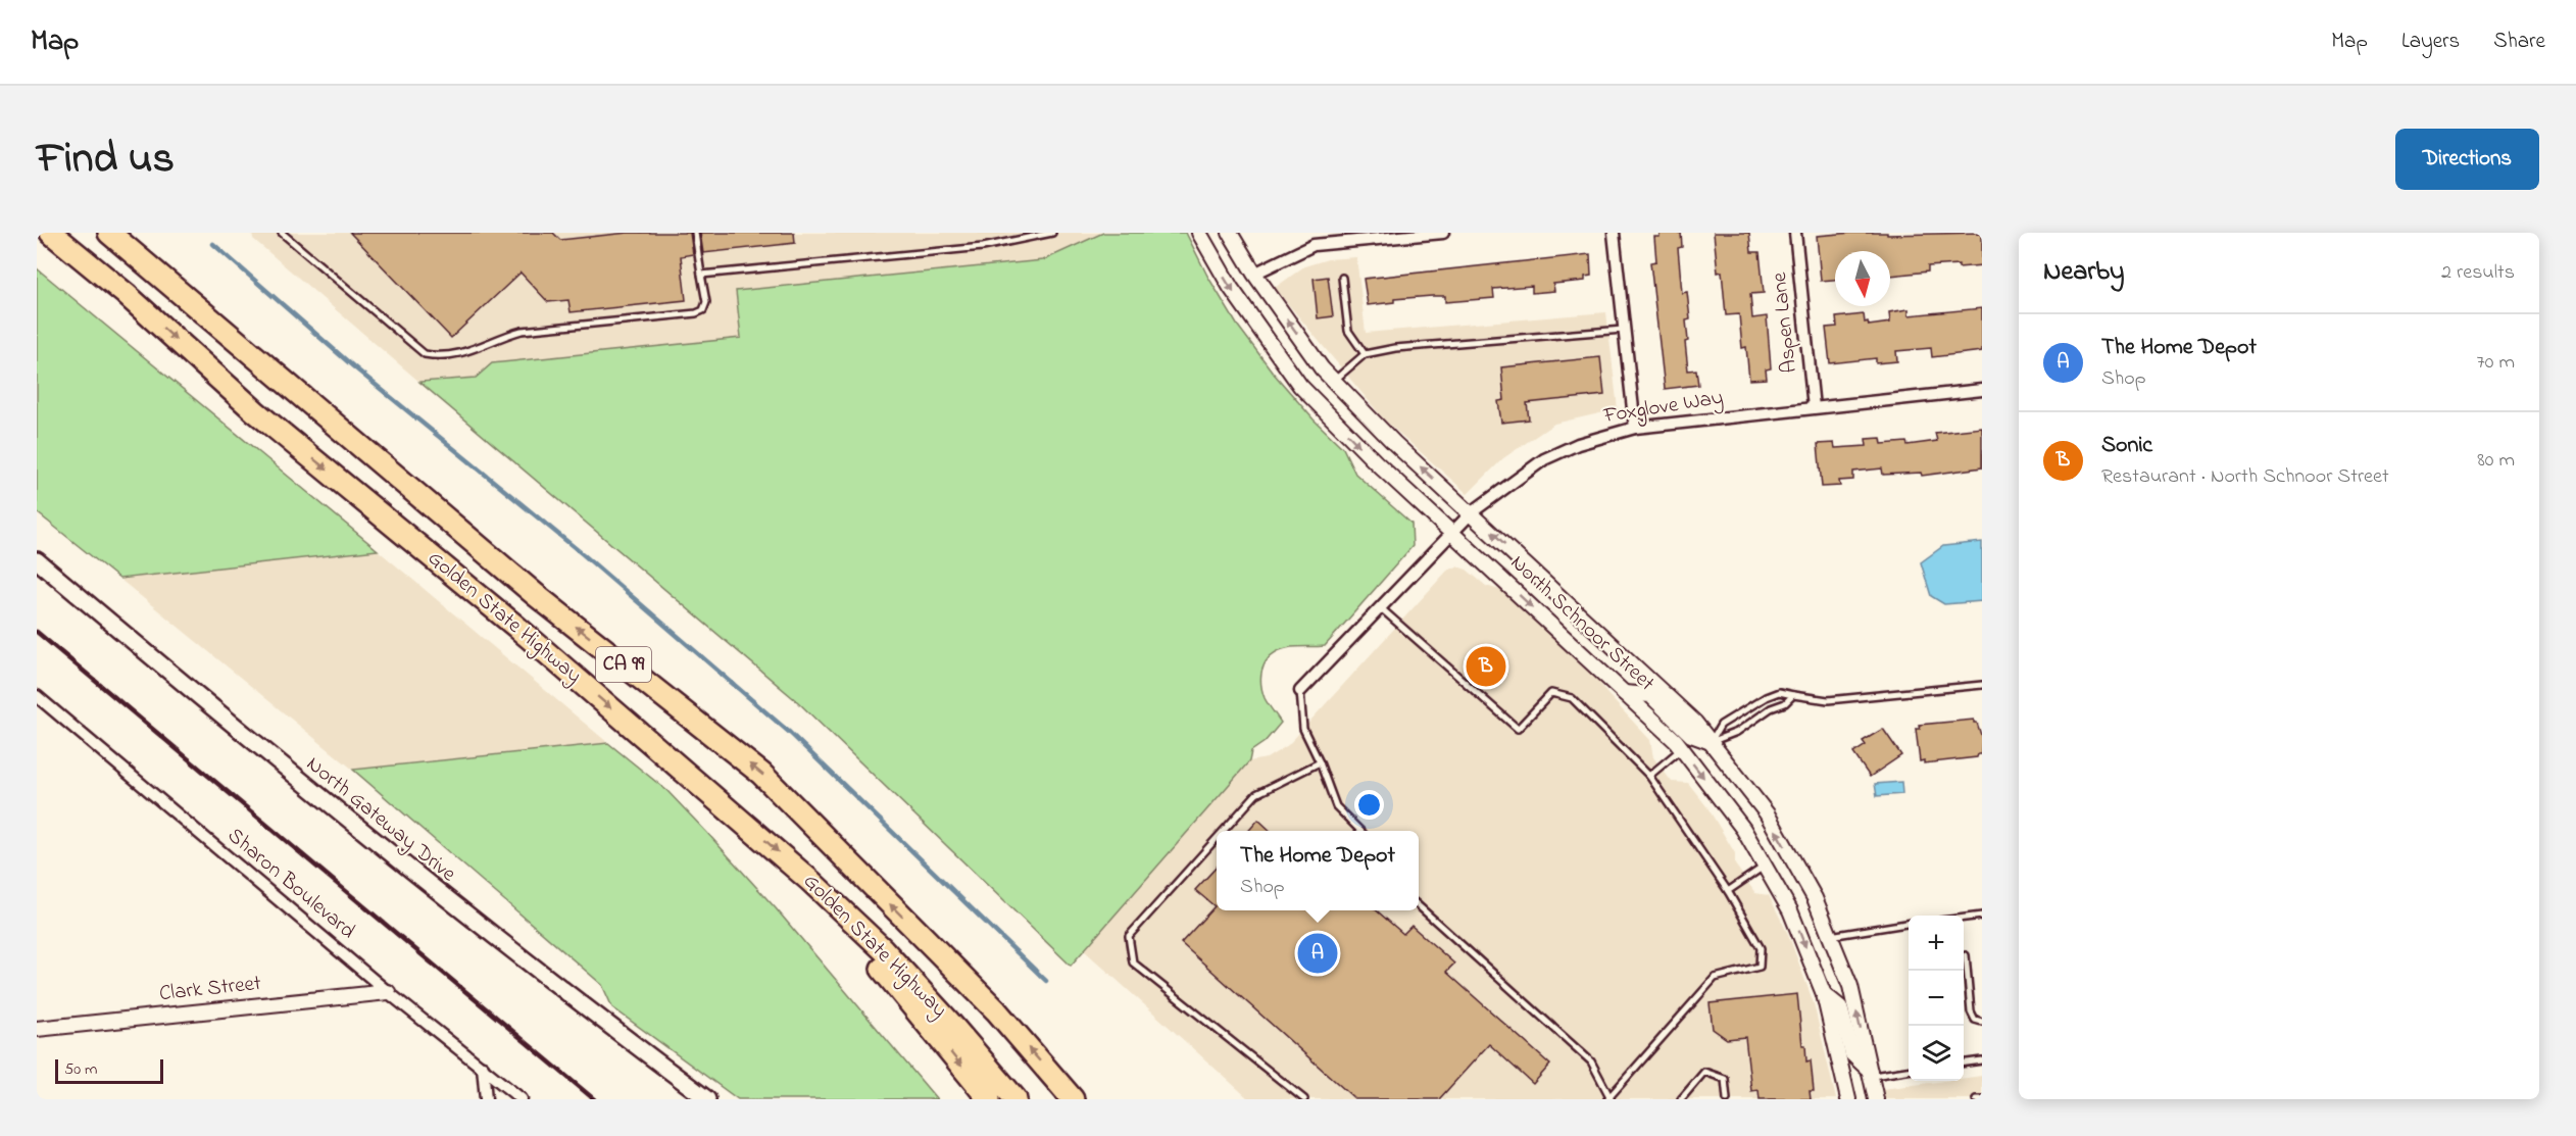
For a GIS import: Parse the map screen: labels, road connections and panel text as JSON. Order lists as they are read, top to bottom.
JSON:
{
  "streets": {
    "highway": ["Golden State Highway", "CA 99"],
    "main road": ["North Gateway Drive"],
    "street": [
      "Aspen Lane",
      "Foxglove Way",
      "North Schnoor Street",
      "Sharon Boulevard",
      "Clark Street"
    ]
  },
  "crossings": [
    ["Aspen Lane", "Foxglove Way"],
    ["Foxglove Way", "North Schnoor Street"],
    ["Sharon Boulevard", "Clark Street"]
  ],
  "scale_bar": "50 m",
  "north": "bottom",
  "page": {
    "header": "Map",
    "nav": ["Map", "Layers", "Share"],
    "title": "Find us",
    "buttons": "Directions",
    "heading": ["Nearby", "2 results"],
    "list": [
      {
        "mark": "A",
        "name": "The Home Depot",
        "note": "Shop",
        "value": "70 m"
      },
      {
        "mark": "B",
        "name": "Sonic",
        "note": "Restaurant · North Schnoor Street",
        "value": "80 m"
      }
    ],
    "pins": ["B", "A"],
    "popup": ["The Home Depot", "Shop"],
    "map_buttons": ["+", "−"],
    "scale": "50 m"
  }
}
